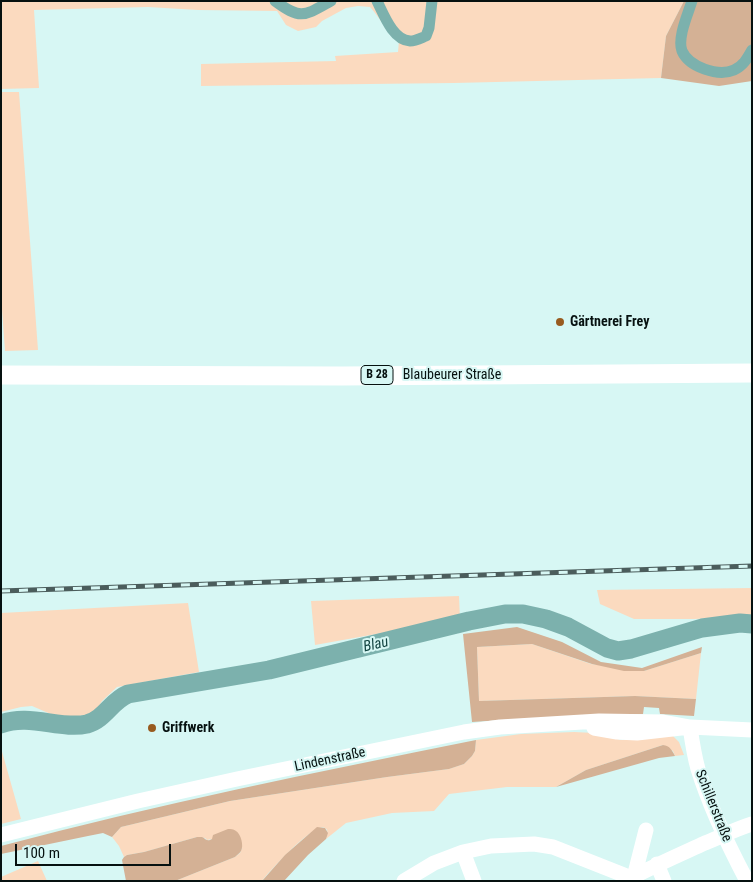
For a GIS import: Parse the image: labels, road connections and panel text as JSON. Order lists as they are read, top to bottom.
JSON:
{
  "streets": {
    "main road": ["B 28", "Blaubeurer Straße"],
    "street": ["Lindenstraße", "Schillerstraße"]
  },
  "crossings": [
    ["Lindenstraße", "Schillerstraße"]
  ],
  "water": ["Blau"],
  "places": ["Gärtnerei Frey", "Griffwerk"],
  "scale_bar": "100 m"
}
